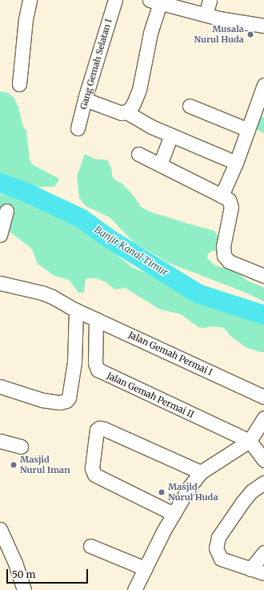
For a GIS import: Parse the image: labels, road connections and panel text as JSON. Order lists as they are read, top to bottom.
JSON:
{
  "streets": {
    "street": ["Gang Gemah Selatan I", "Jalan Gemah Permai I", "Jalan Gemah Permai II"]
  },
  "crossings": [
    ["Jalan Gemah Permai I", "Jalan Gemah Permai II"]
  ],
  "water": ["Banjir Kanal Timur"],
  "places": ["Musala Nurul Huda", "Masjid Nurul Iman", "Masjid Nurul Huda"],
  "scale_bar": "50 m"
}
